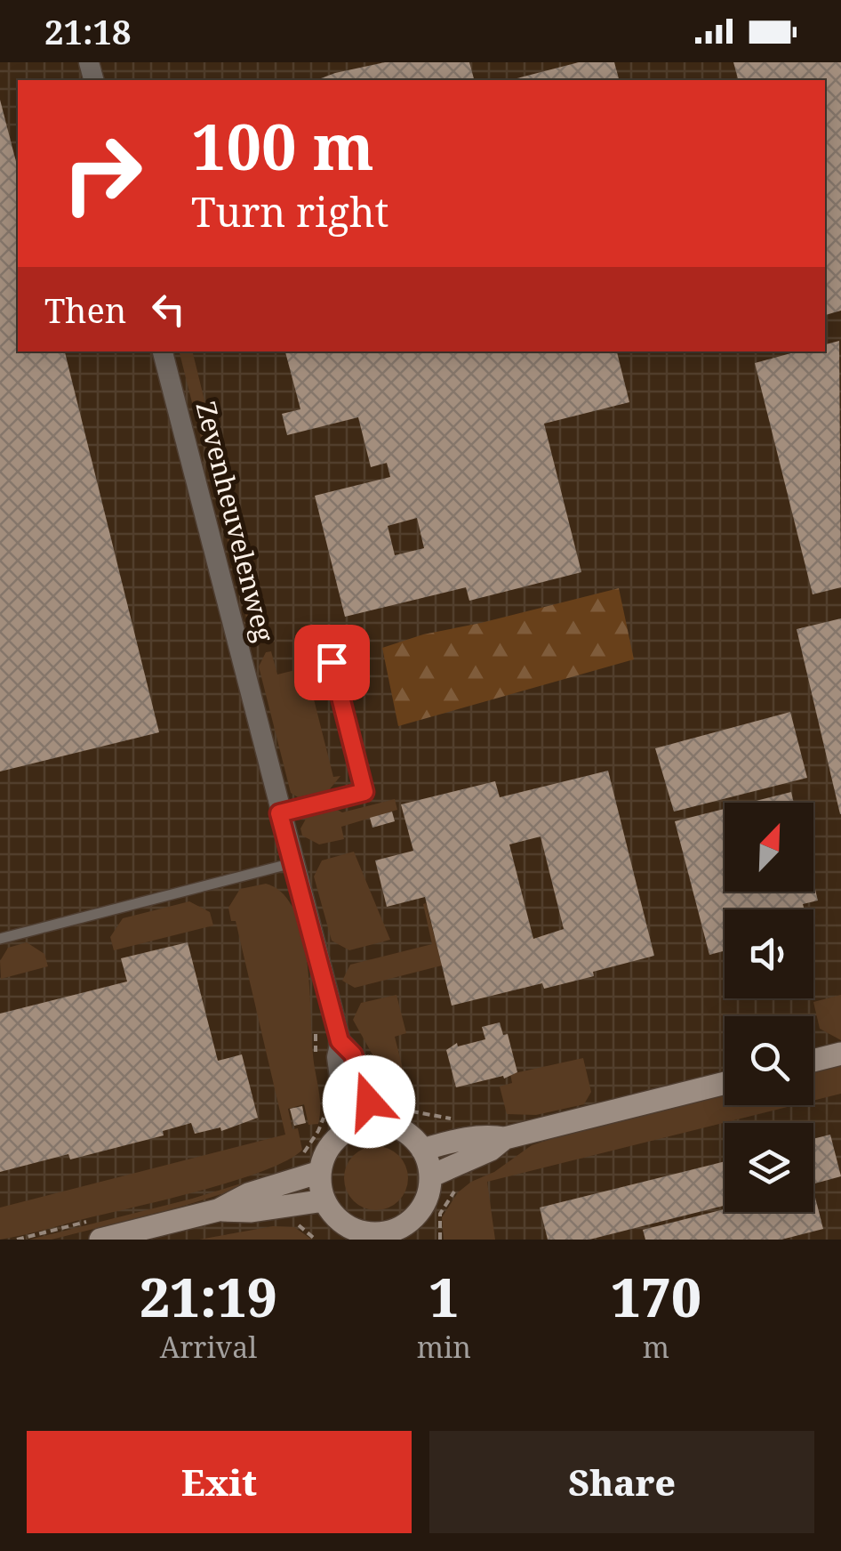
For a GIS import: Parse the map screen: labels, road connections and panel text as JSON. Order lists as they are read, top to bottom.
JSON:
{
  "streets": {
    "street": ["Zevenheuvelenweg"]
  },
  "north": "top right",
  "page": {
    "status": "21:18",
    "turn": ["100 m", "Turn right"],
    "then": "Then",
    "eta": [
      "21:19",
      "Arrival",
      "1",
      "min",
      "170",
      "m"
    ],
    "buttons": ["Exit", "Share"]
  }
}
